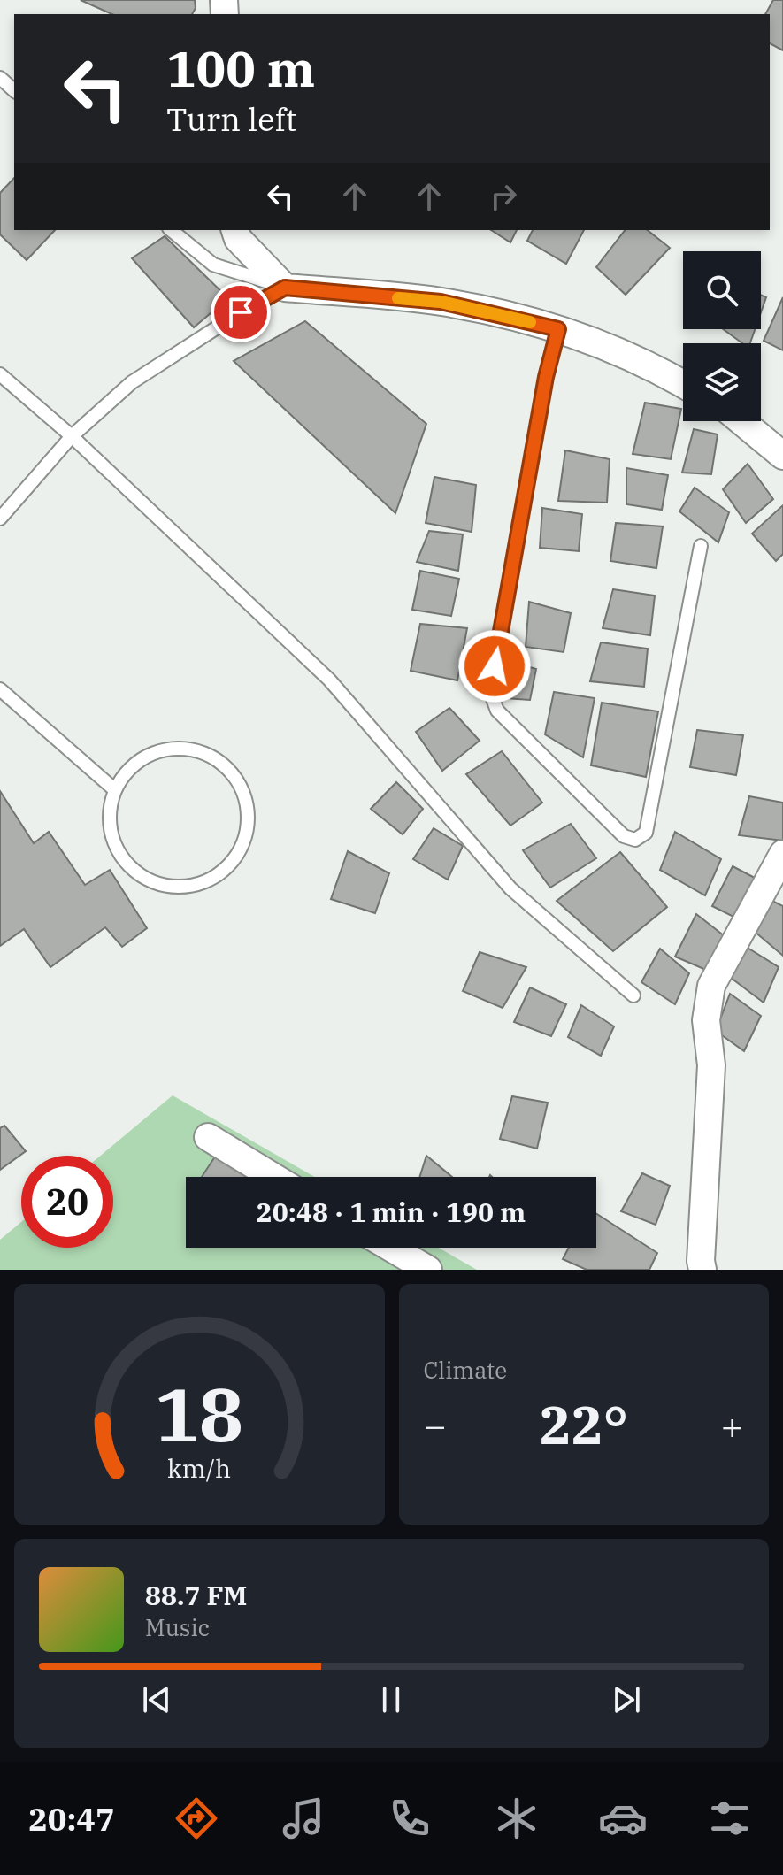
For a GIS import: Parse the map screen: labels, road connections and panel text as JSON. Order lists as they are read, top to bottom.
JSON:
{
  "page": {
    "turn": ["100 m", "Turn left"],
    "limit": "20",
    "trip": "20:48 · 1 min · 190 m",
    "tile": "Climate",
    "heat": ["−", "22°", "+"],
    "song": ["88.7 FM", "Music"],
    "tabs": "20:47",
    "gauge": ["18", "km/h"]
  }
}
